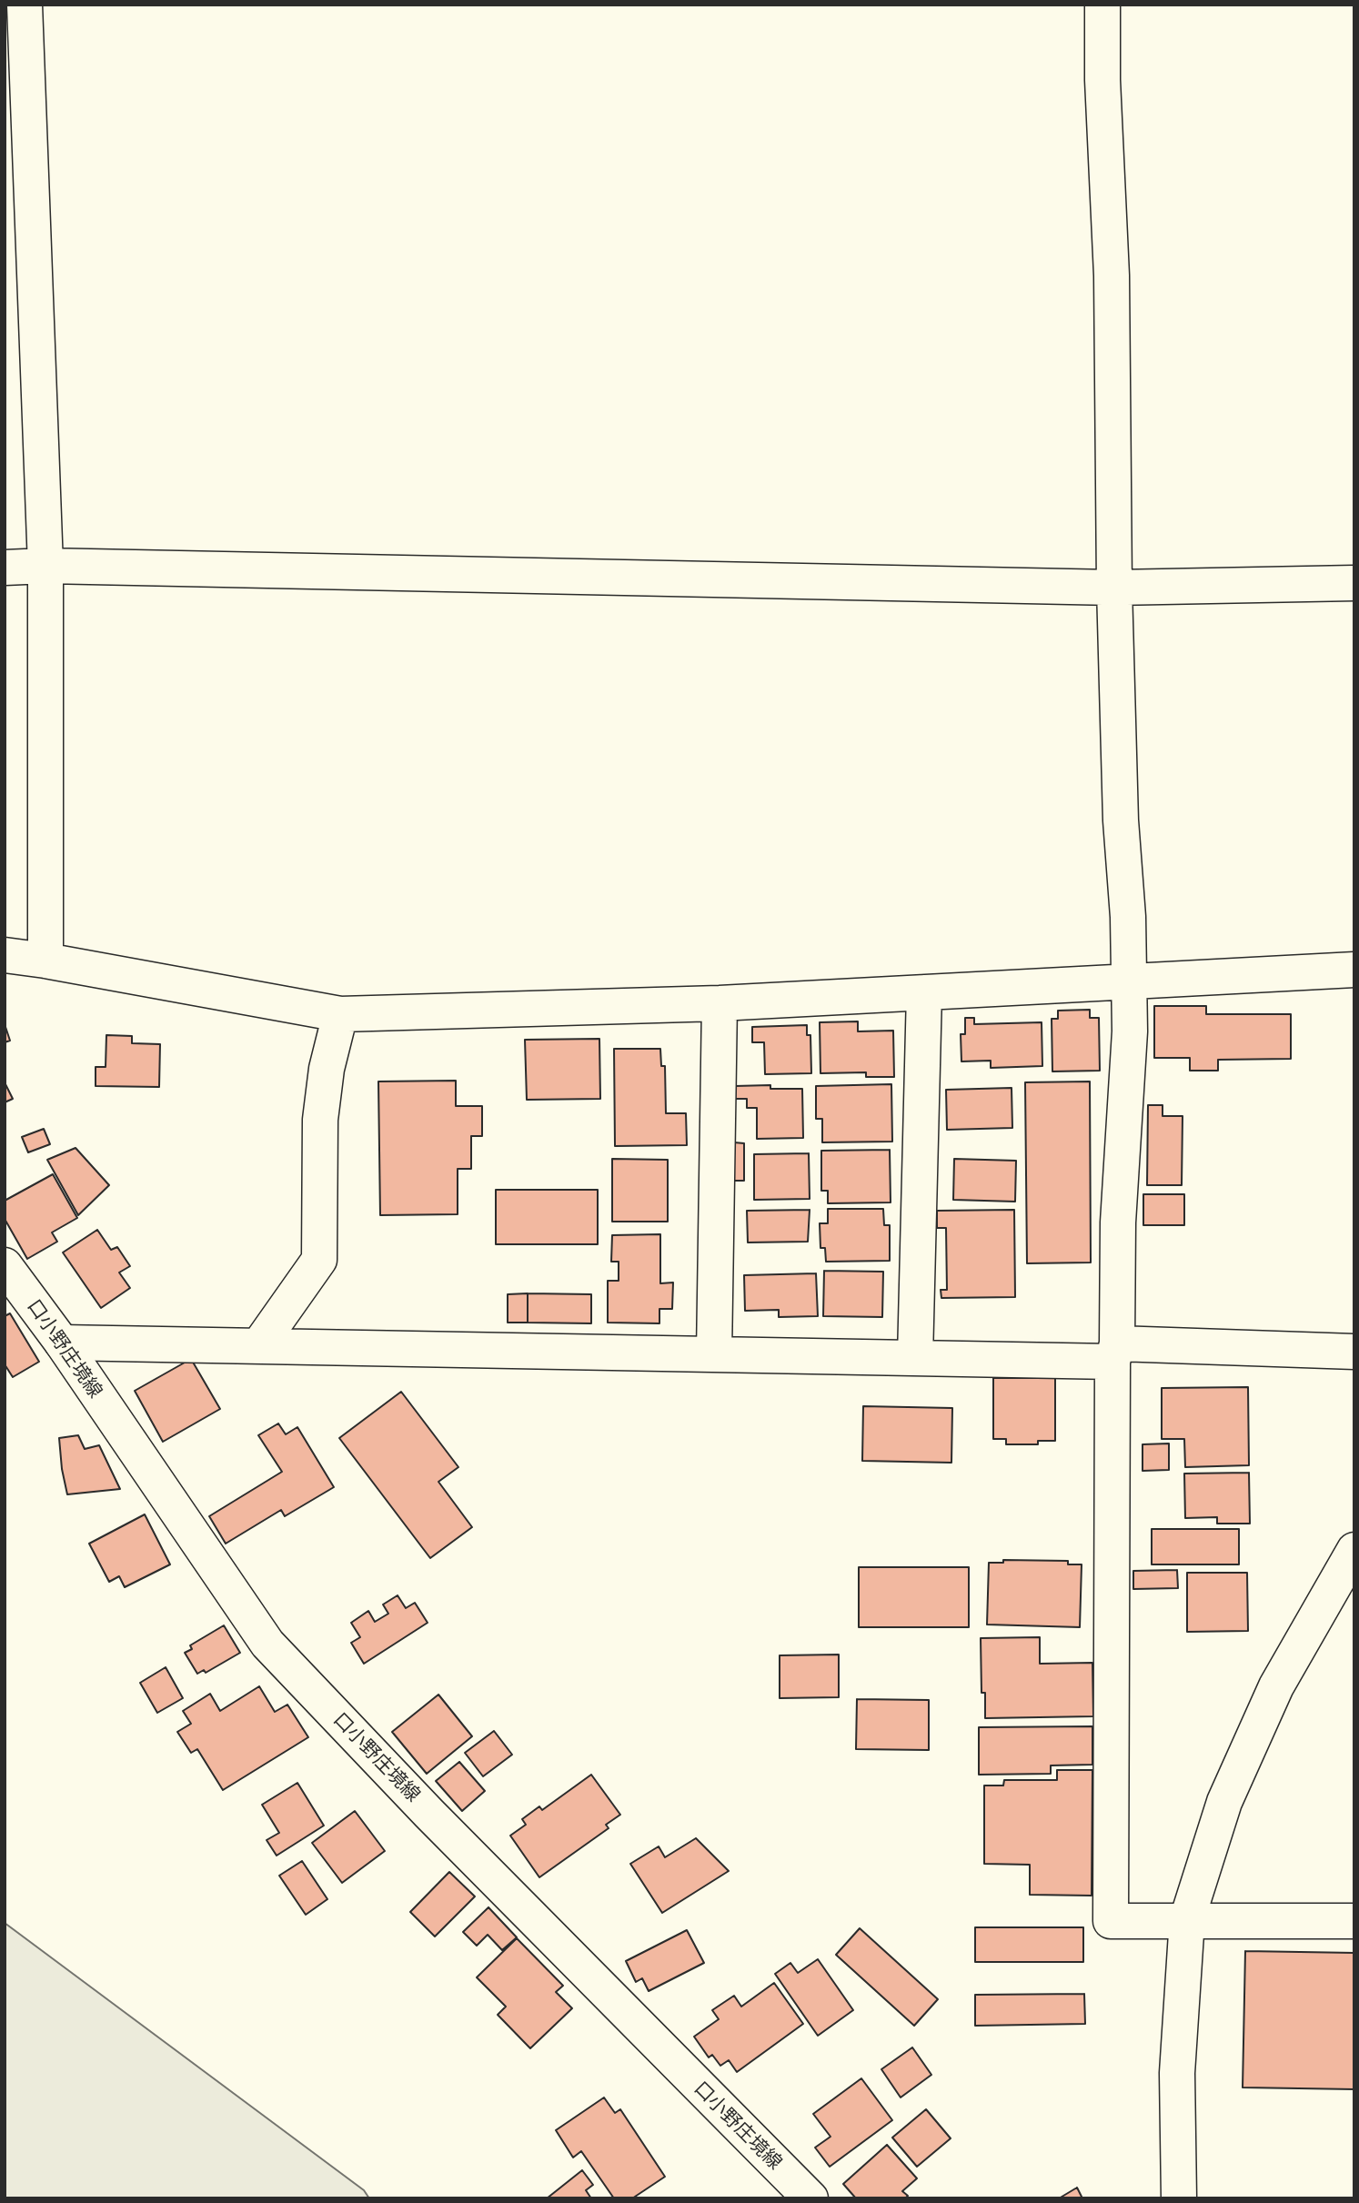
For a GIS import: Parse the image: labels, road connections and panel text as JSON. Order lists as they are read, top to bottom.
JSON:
{
  "streets": {
    "street": ["口小野庄境線"]
  }
}
